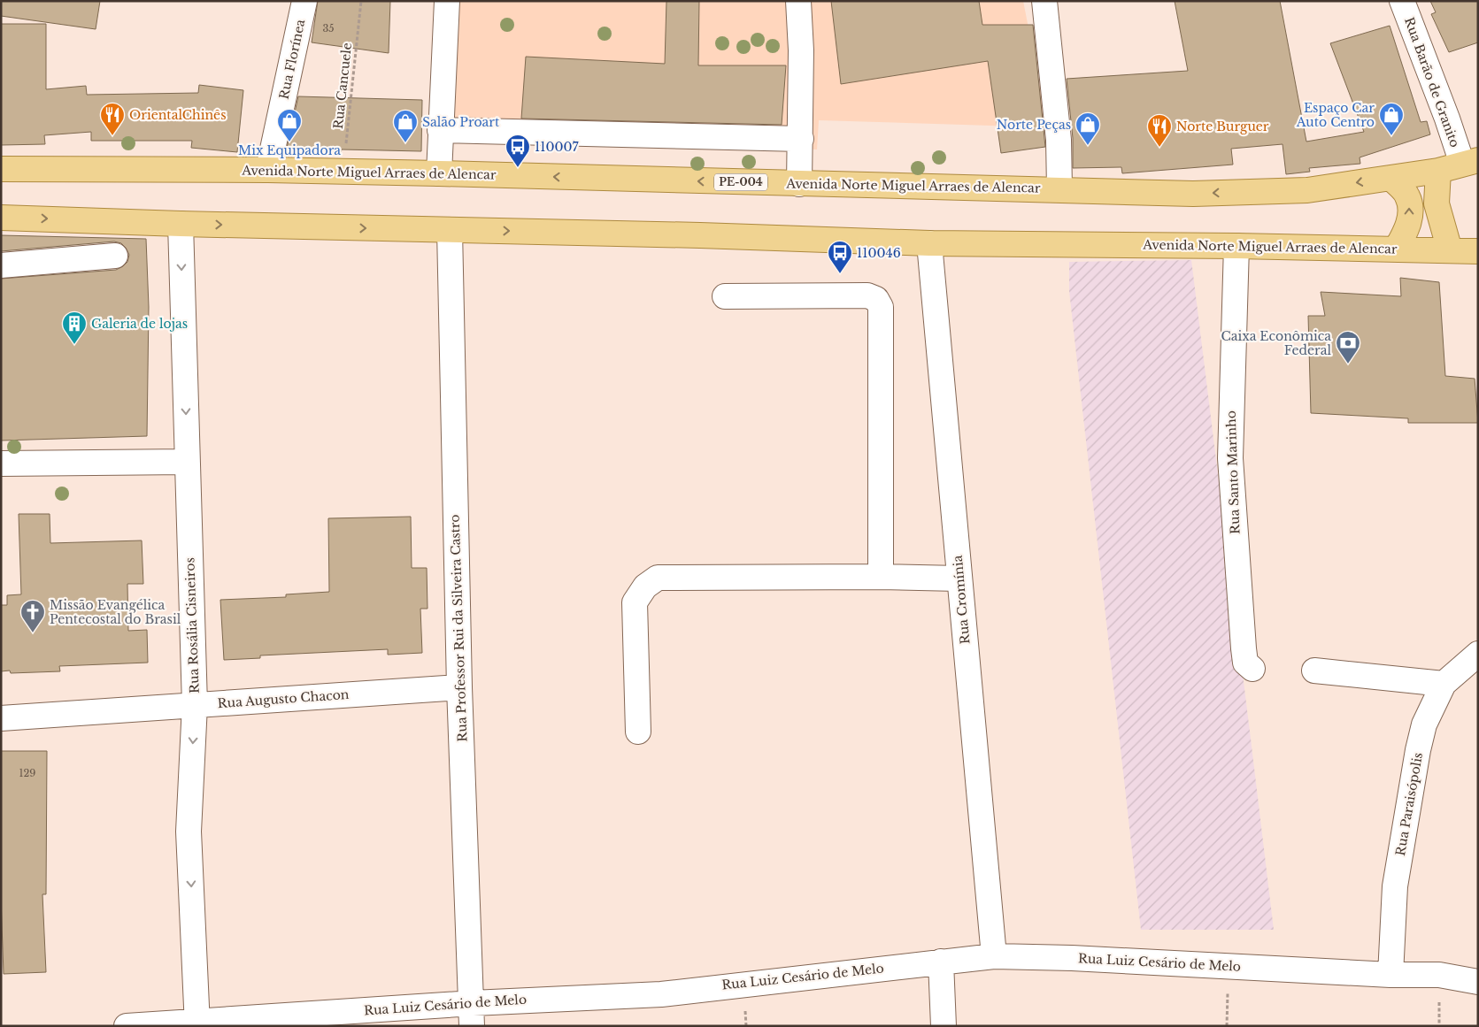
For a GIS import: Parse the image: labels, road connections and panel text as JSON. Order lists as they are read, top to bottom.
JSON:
{
  "streets": {
    "main road": ["Avenida Norte Miguel Arraes de Alencar", "PE-004"],
    "street": [
      "Rua Florínea",
      "Rua Barão de Granito",
      "Rua Santo Marinho",
      "Rua Cromínia",
      "Rua Rosália Cisneiros",
      "Rua Professor Rui da Silveira Castro",
      "Rua Augusto Chacon",
      "Rua Paraisópolis",
      "Rua Luiz Cesário de Melo"
    ],
    "path": ["Rua Cancuele"]
  },
  "crossings": [
    ["Rua Florínea", "Avenida Norte Miguel Arraes de Alencar"],
    ["Rua Barão de Granito", "Avenida Norte Miguel Arraes de Alencar"],
    ["Rua Cancuele", "Avenida Norte Miguel Arraes de Alencar"],
    ["Avenida Norte Miguel Arraes de Alencar", "Rua Santo Marinho"],
    ["Avenida Norte Miguel Arraes de Alencar", "Rua Cromínia"],
    ["Avenida Norte Miguel Arraes de Alencar", "Rua Rosália Cisneiros"],
    ["Avenida Norte Miguel Arraes de Alencar", "Rua Professor Rui da Silveira Castro"],
    ["Rua Cromínia", "Rua Luiz Cesário de Melo"],
    ["Rua Rosália Cisneiros", "Rua Augusto Chacon"],
    ["Rua Rosália Cisneiros", "Rua Luiz Cesário de Melo"],
    ["Rua Professor Rui da Silveira Castro", "Rua Augusto Chacon"],
    ["Rua Professor Rui da Silveira Castro", "Rua Luiz Cesário de Melo"],
    ["Rua Paraisópolis", "Rua Luiz Cesário de Melo"]
  ],
  "one_way": ["Rua Rosália Cisneiros"],
  "places": {
    "restaurant": ["OrientalChinês", "Norte Burguer"],
    "shop": [
      "Espaço Car Auto Centro",
      "Mix Equipadora",
      "Salão Proart",
      "Norte Peças"
    ],
    "bus stop": ["110007", "110046"],
    "building": ["Galeria de lojas"],
    "bank": ["Caixa Econômica Federal"],
    "church": ["Missão Evangélica Pentecostal do Brasil"]
  },
  "house_numbers": ["35", "129"]
}
